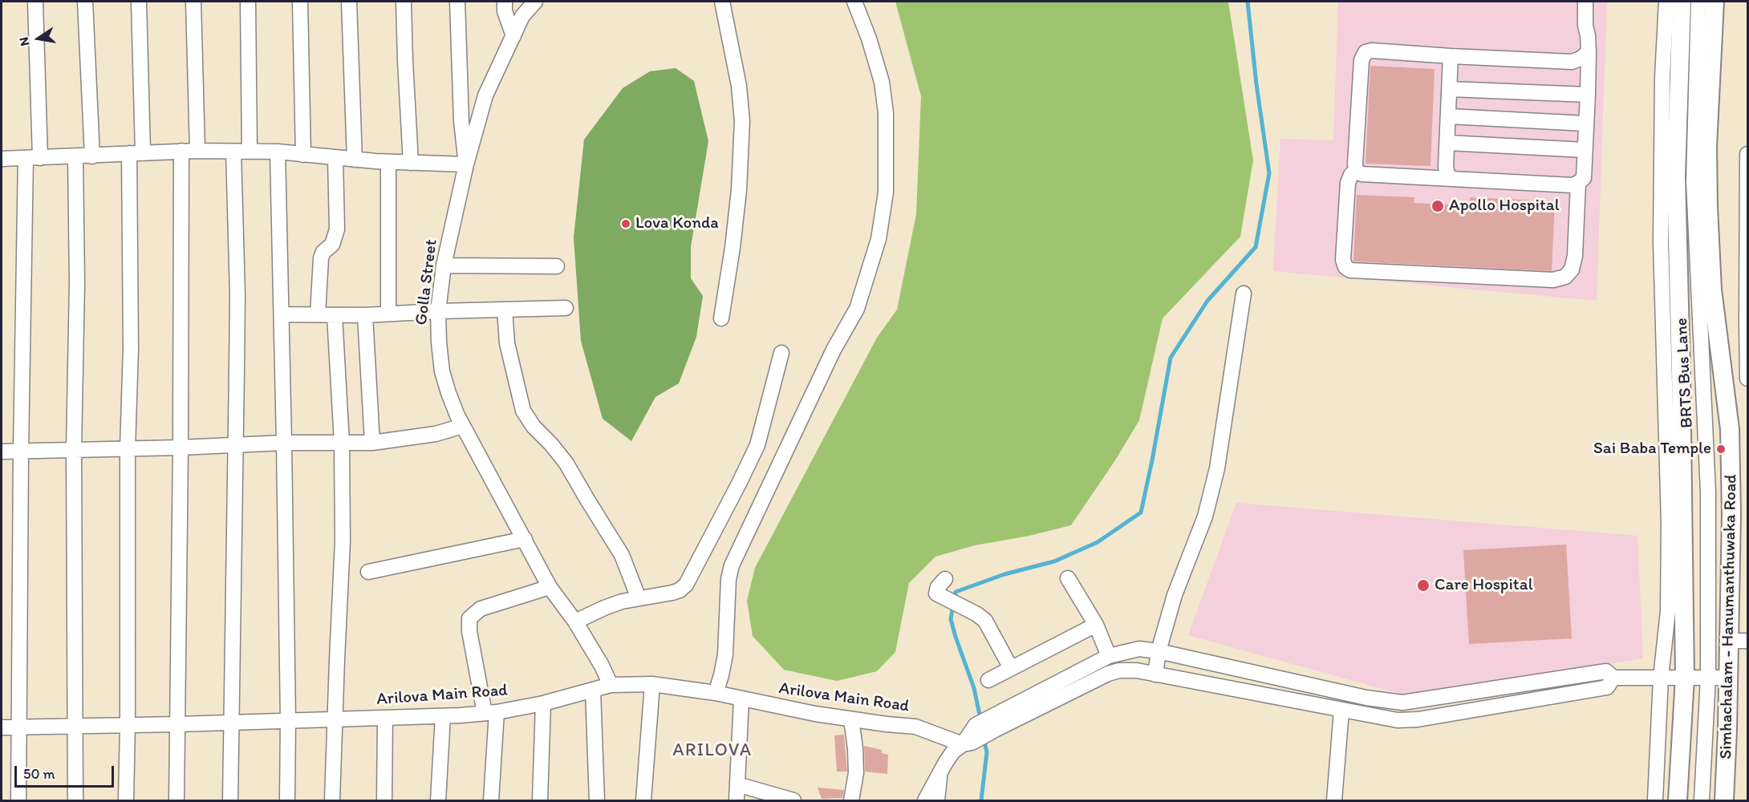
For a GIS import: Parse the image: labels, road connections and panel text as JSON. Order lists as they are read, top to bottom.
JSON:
{
  "streets": {
    "main road": ["Simhachalam - Hanumanthuwaka Road"],
    "street": ["Golla Street", "BRTS Bus Lane", "Arilova Main Road"]
  },
  "crossings": [
    ["Golla Street", "Arilova Main Road"]
  ],
  "districts": ["ARILOVA"],
  "places": [
    "Apollo Hospital",
    "Lova Konda",
    "Sai Baba Temple",
    "Care Hospital"
  ],
  "scale_bar": "50 m",
  "north": "left"
}
